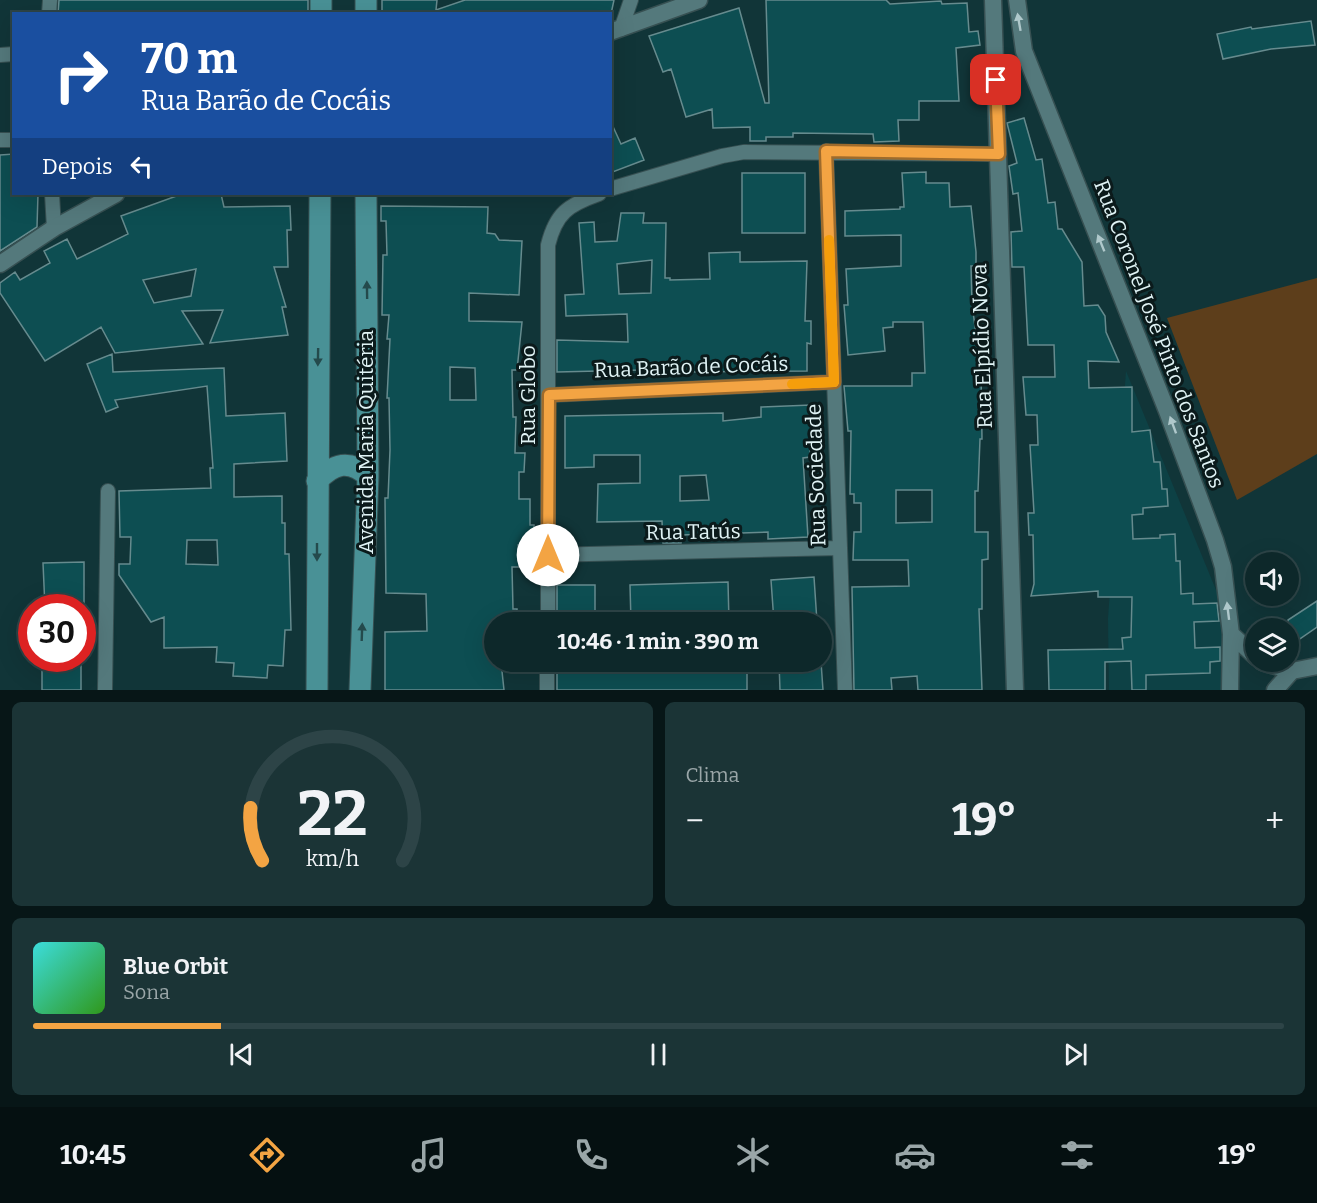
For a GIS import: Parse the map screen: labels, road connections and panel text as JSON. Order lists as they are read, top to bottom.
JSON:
{
  "streets": {
    "main road": ["Avenida Maria Quitéria"],
    "street": [
      "Rua Coronel José Pinto dos Santos",
      "Rua Elpídio Nova",
      "Rua Barão de Cocáis",
      "Rua Globo",
      "Rua Sociedade",
      "Rua Tatús"
    ]
  },
  "crossings": [
    ["Rua Barão de Cocáis", "Rua Globo"],
    ["Rua Barão de Cocáis", "Rua Sociedade"],
    ["Rua Globo", "Rua Tatús"],
    ["Rua Sociedade", "Rua Tatús"]
  ],
  "one_way": ["Rua Coronel José Pinto dos Santos"],
  "page": {
    "turn": ["70 m", "Rua Barão de Cocáis"],
    "then": "Depois",
    "limit": "30",
    "trip": "10:46 · 1 min · 390 m",
    "tile": "Clima",
    "heat": ["−", "19°", "+"],
    "song": ["Blue Orbit", "Sona"],
    "tabs": ["10:45", "19°"],
    "gauge": ["22", "km/h"]
  }
}
